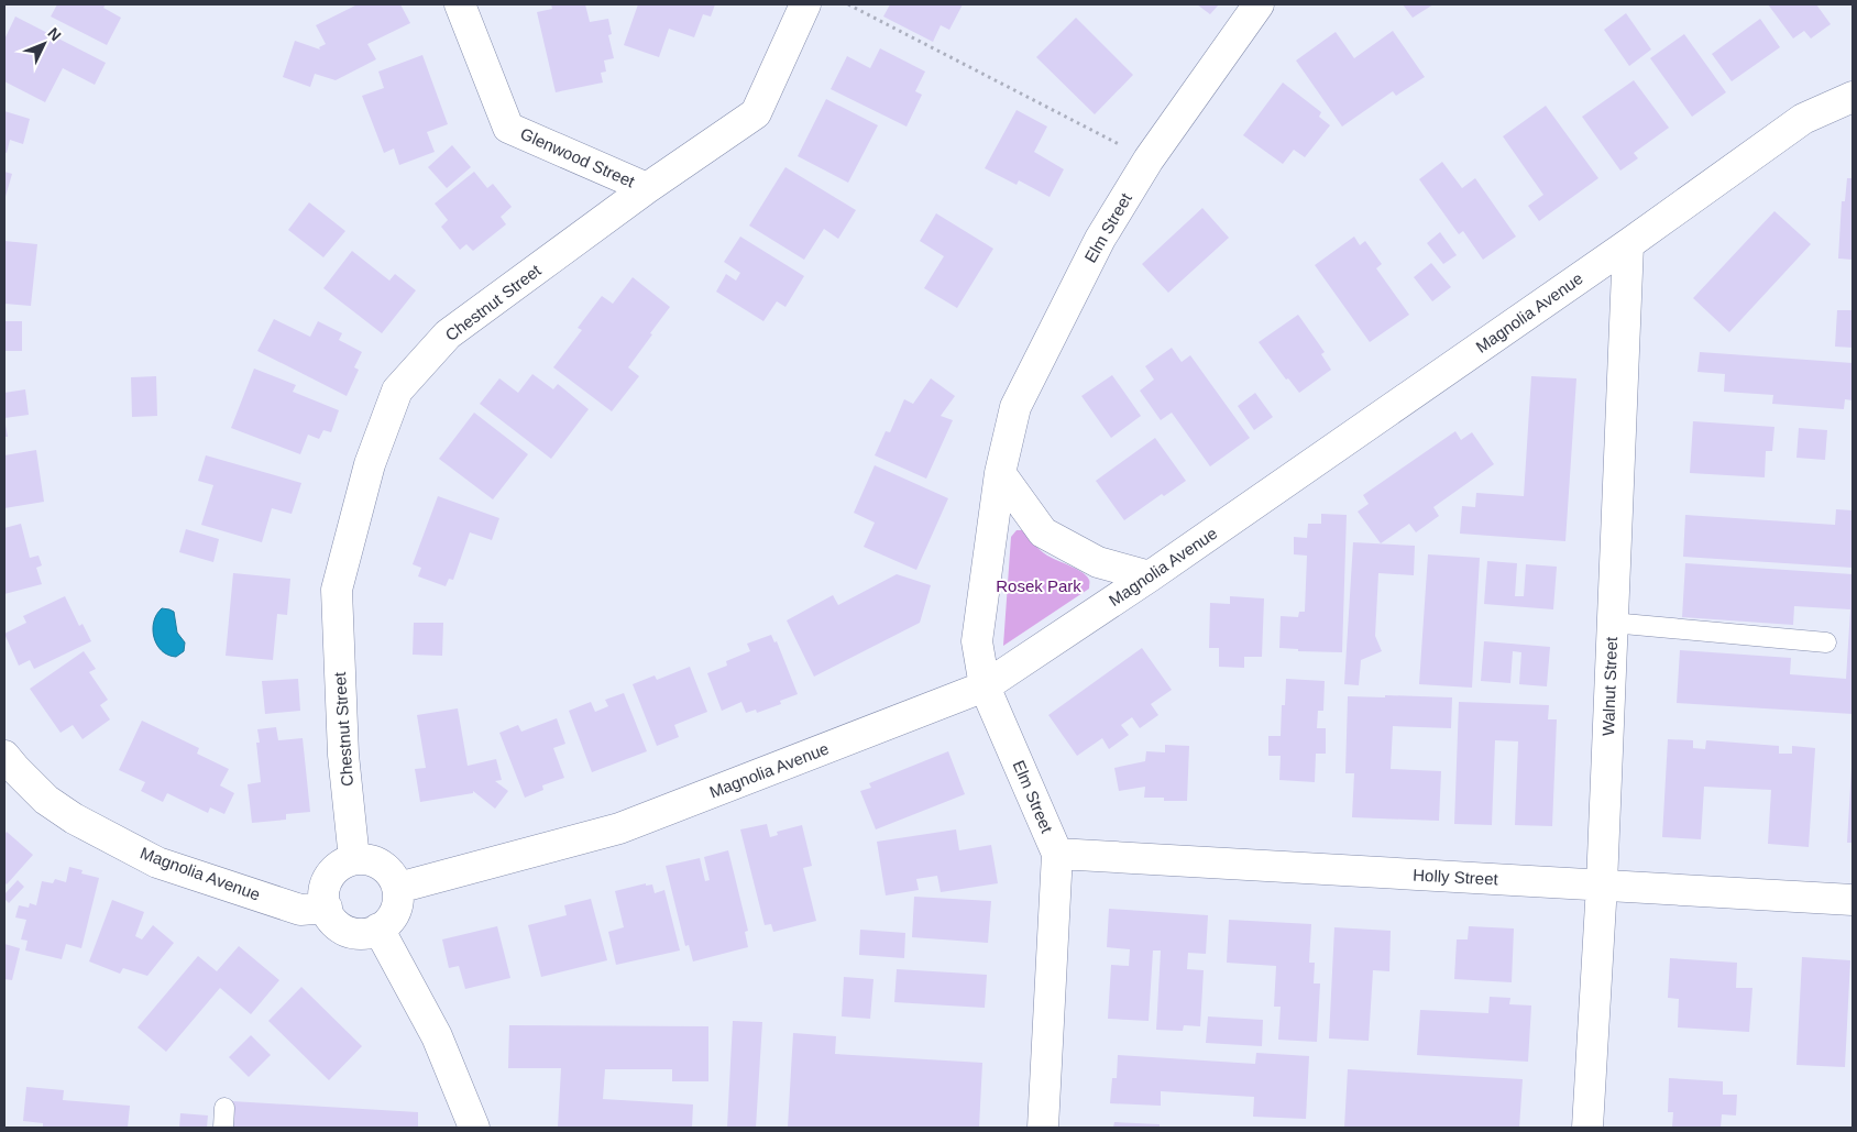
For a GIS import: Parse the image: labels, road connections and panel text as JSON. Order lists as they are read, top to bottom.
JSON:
{
  "streets": {
    "street": [
      "Glenwood Street",
      "Elm Street",
      "Chestnut Street",
      "Magnolia Avenue",
      "Walnut Street",
      "Holly Street"
    ]
  },
  "crossings": [
    ["Glenwood Street", "Chestnut Street"],
    ["Elm Street", "Magnolia Avenue"],
    ["Elm Street", "Holly Street"],
    ["Chestnut Street", "Magnolia Avenue"],
    ["Magnolia Avenue", "Walnut Street"],
    ["Walnut Street", "Holly Street"]
  ],
  "parks": ["Rosek Park"],
  "north": "top right"
}
